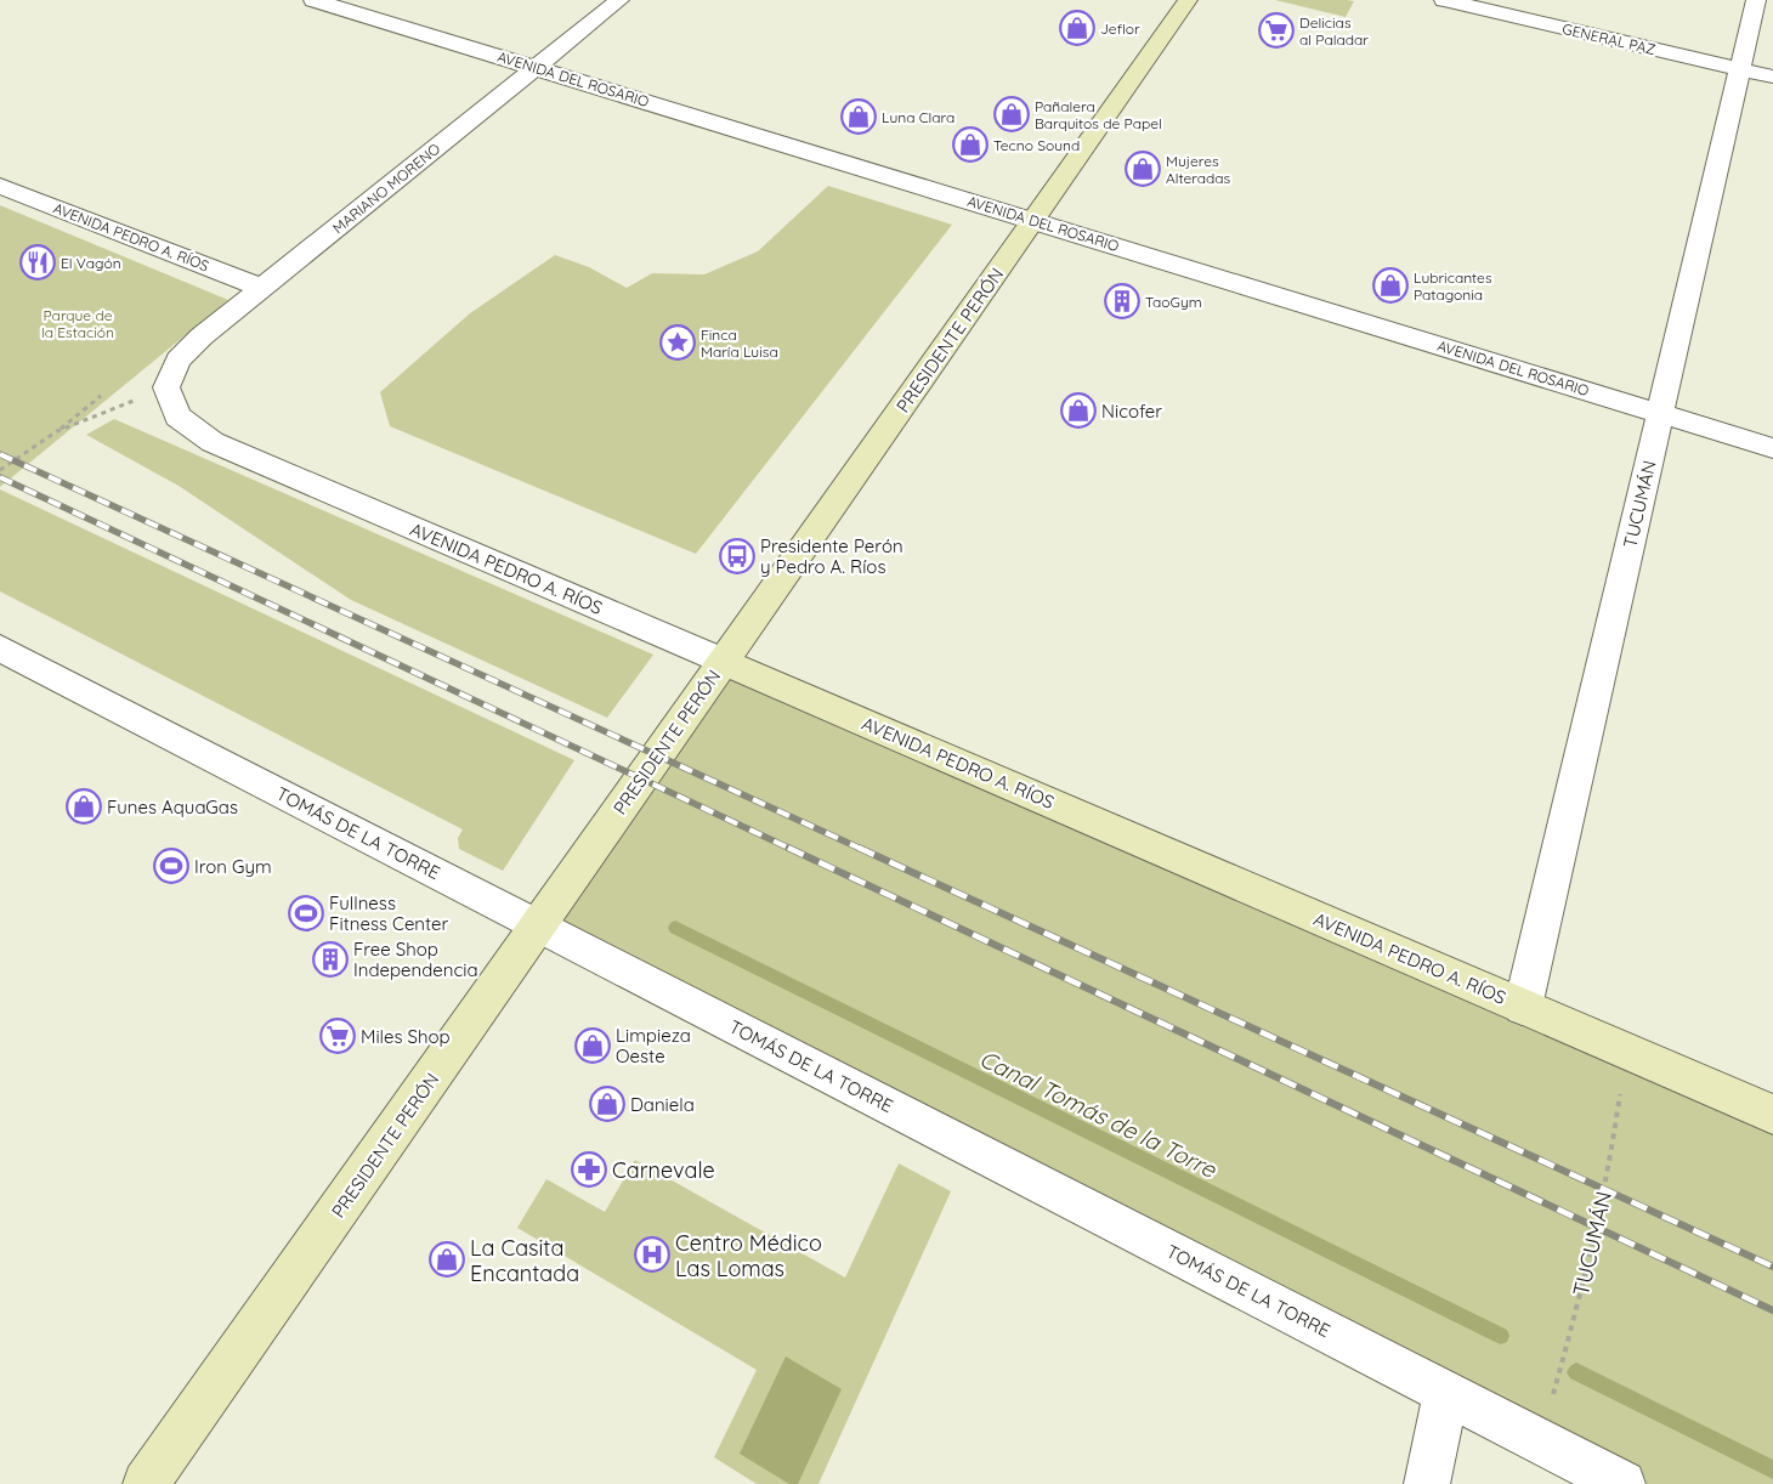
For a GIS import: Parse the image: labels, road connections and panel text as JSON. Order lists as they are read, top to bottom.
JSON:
{
  "streets": {
    "main road": ["AVENIDA PEDRO A. RÍOS", "PRESIDENTE PERÓN"],
    "street": [
      "GENERAL PAZ",
      "AVENIDA DEL ROSARIO",
      "MARIANO MORENO",
      "TUCUMÁN",
      "TOMÁS DE LA TORRE"
    ]
  },
  "crossings": [
    ["GENERAL PAZ", "TUCUMÁN"],
    ["AVENIDA DEL ROSARIO", "MARIANO MORENO"],
    ["AVENIDA DEL ROSARIO", "PRESIDENTE PERÓN"],
    ["AVENIDA DEL ROSARIO", "TUCUMÁN"],
    ["MARIANO MORENO", "AVENIDA PEDRO A. RÍOS"],
    ["AVENIDA PEDRO A. RÍOS", "PRESIDENTE PERÓN"],
    ["AVENIDA PEDRO A. RÍOS", "TUCUMÁN"],
    ["PRESIDENTE PERÓN", "TOMÁS DE LA TORRE"],
    ["TUCUMÁN", "TOMÁS DE LA TORRE"]
  ],
  "water": ["Canal Tomás de la Torre"],
  "parks": ["Parque de la Estación"],
  "places": {
    "shop": [
      "Jeflor",
      "Pañalera Barquitos de Papel",
      "Luna Clara",
      "Tecno Sound",
      "Mujeres Alteradas",
      "Lubricantes Patagonia",
      "Nicofer",
      "Funes AquaGas",
      "Limpieza Oeste",
      "Daniela",
      "La Casita Encantada"
    ],
    "supermarket": ["Delicias al Paladar", "Miles Shop"],
    "restaurant": ["El Vagón"],
    "building": ["TaoGym", "Free Shop Independencia"],
    "place": ["Finca María Luisa"],
    "bus stop": ["Presidente Perón y Pedro A. Ríos"],
    "sports": ["Iron Gym", "Fullness Fitness Center"],
    "pharmacy": ["Carnevale"],
    "hospital": ["Centro Médico Las Lomas"]
  }
}
